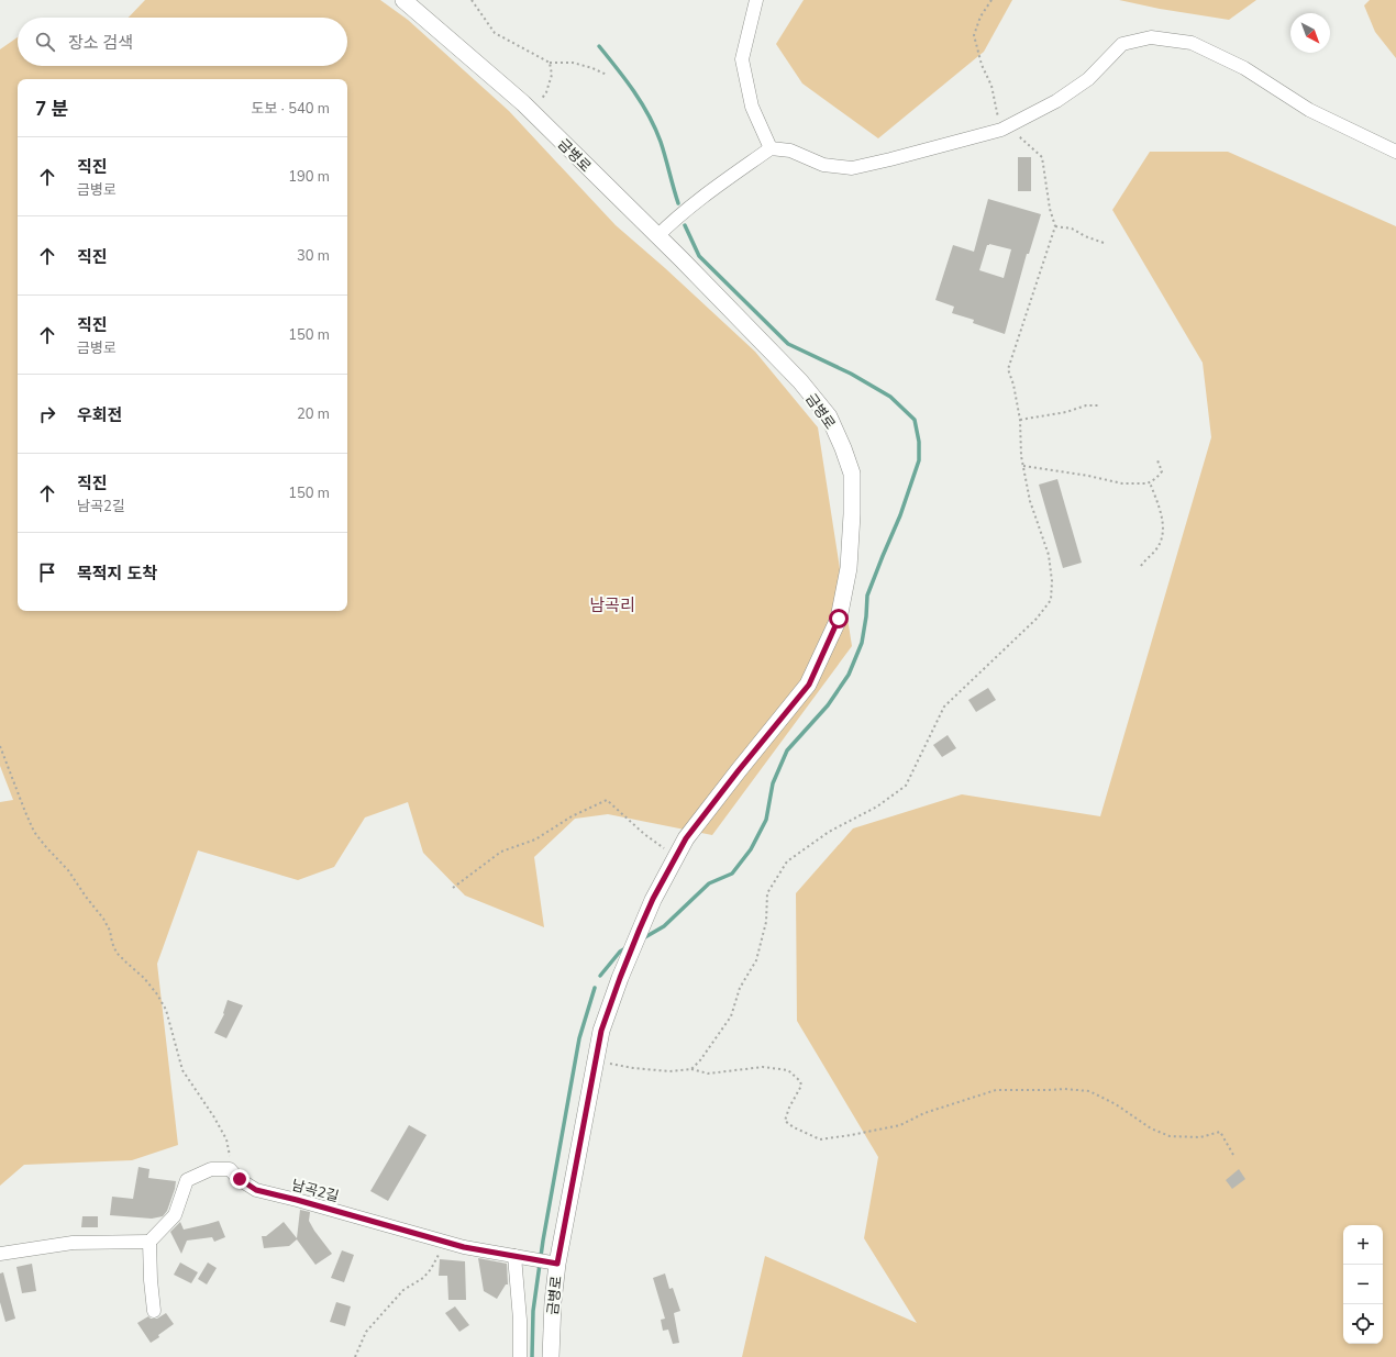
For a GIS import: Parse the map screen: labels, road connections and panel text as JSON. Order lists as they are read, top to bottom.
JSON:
{
  "streets": {
    "street": ["금병로", "남곡2길"]
  },
  "crossings": [
    ["금병로", "남곡2길"]
  ],
  "districts": ["남곡리"],
  "north": "bottom right",
  "page": {
    "search": "장소 검색",
    "heading": ["7 분", "도보 · 540 m"],
    "list": [
      ["직진", "금병로", "190 m"],
      ["직진", "30 m"],
      ["직진", "금병로", "150 m"],
      ["우회전", "20 m"],
      ["직진", "남곡2길", "150 m"],
      "목적지 도착"
    ],
    "map_buttons": ["+", "−"]
  }
}
